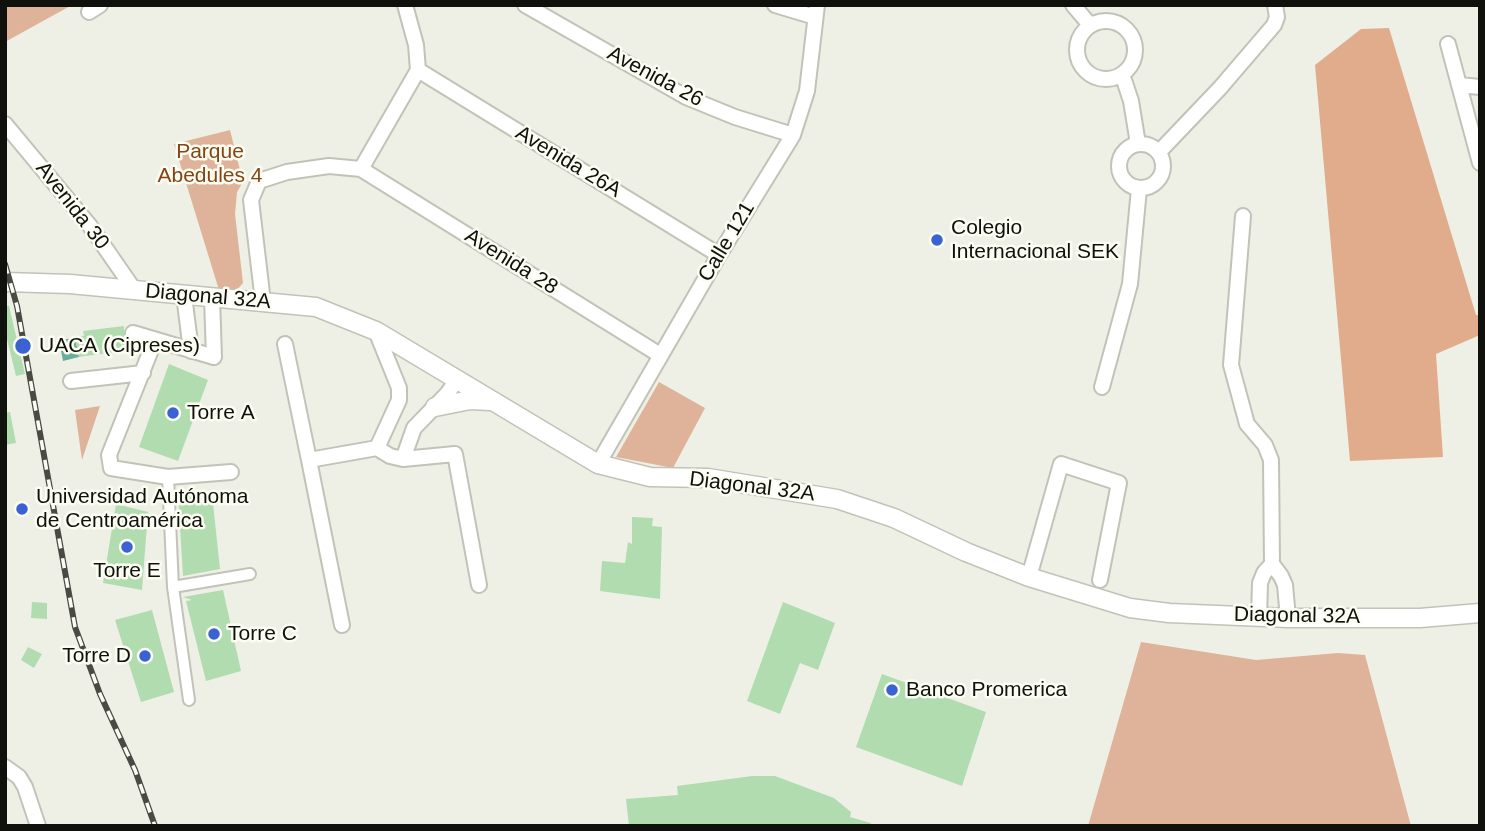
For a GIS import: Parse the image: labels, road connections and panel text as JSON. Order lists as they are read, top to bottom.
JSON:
{
  "streets": {
    "street": [
      "Avenida 26",
      "Avenida 26A",
      "Avenida 30",
      "Calle 121",
      "Avenida 28",
      "Diagonal 32A"
    ]
  },
  "crossings": [
    ["Avenida 26", "Calle 121"],
    ["Avenida 26A", "Calle 121"],
    ["Avenida 30", "Diagonal 32A"],
    ["Calle 121", "Avenida 28"],
    ["Calle 121", "Diagonal 32A"]
  ],
  "parks": ["Parque Abedules 4"],
  "places": [
    "Colegio Internacional SEK",
    "UACA (Cipreses)",
    "Torre A",
    "Universidad Autónoma de Centroamérica",
    "Torre E",
    "Torre C",
    "Torre D",
    "Banco Promerica"
  ]
}
